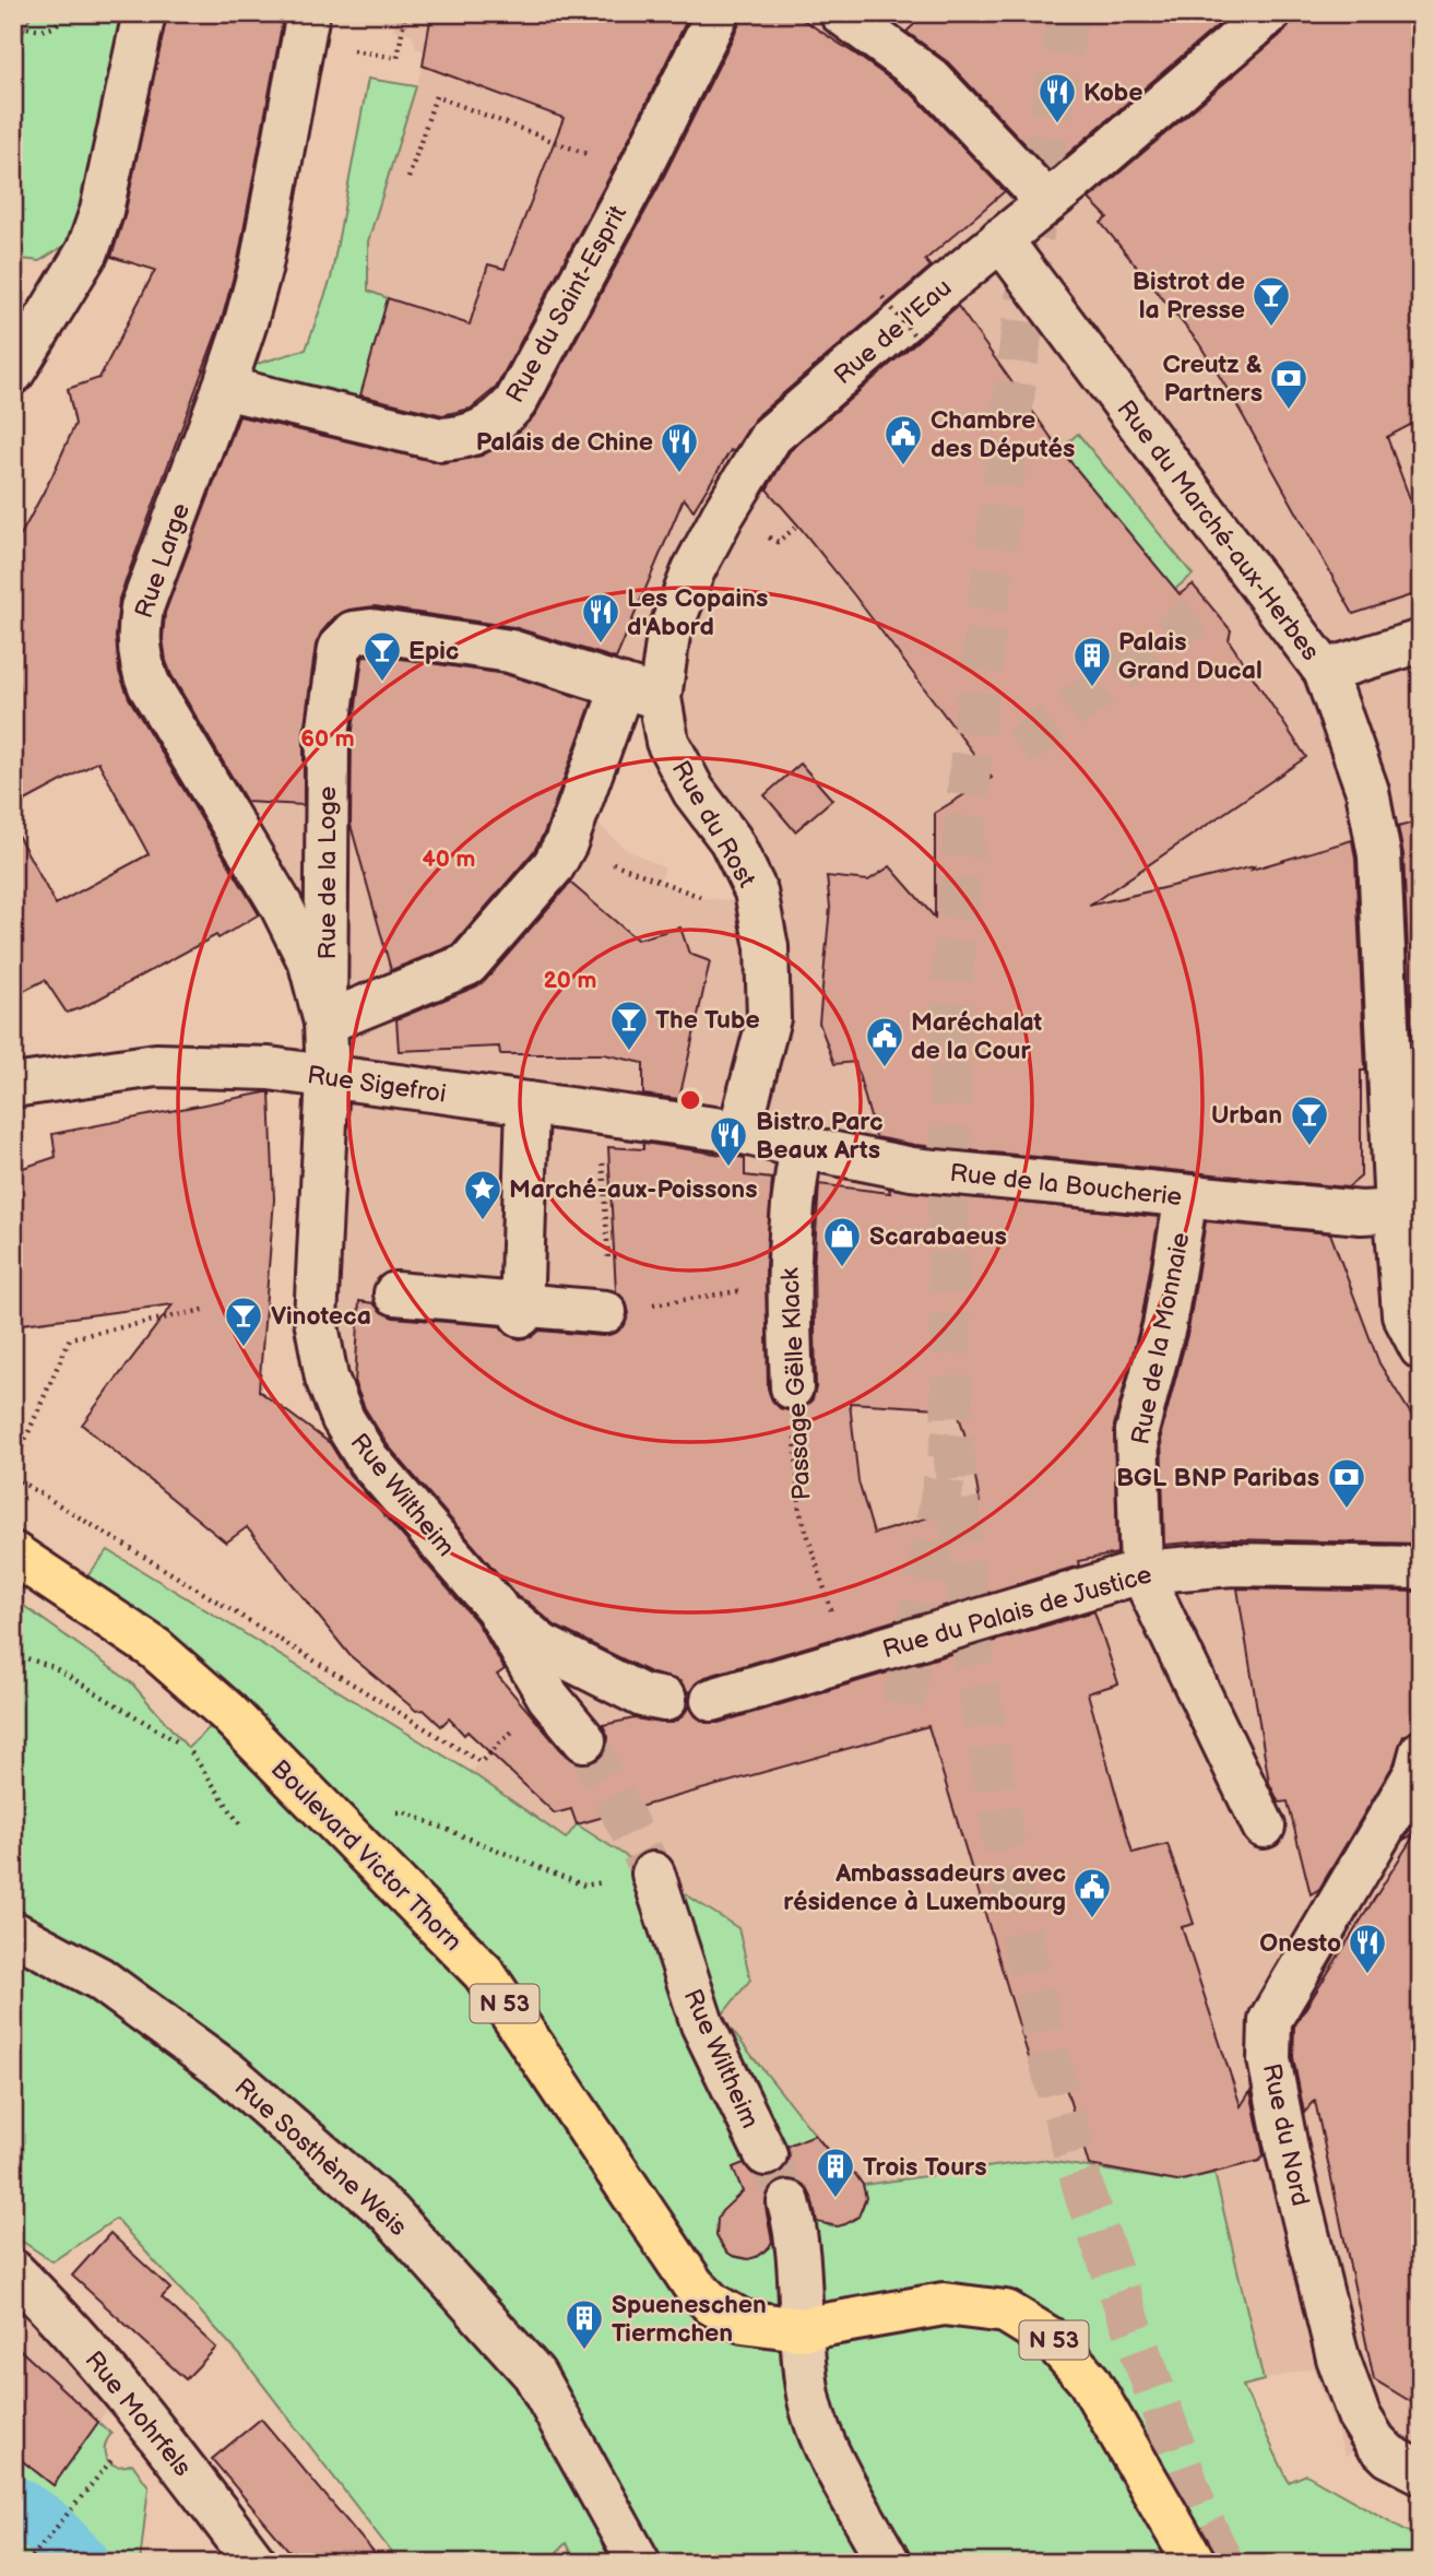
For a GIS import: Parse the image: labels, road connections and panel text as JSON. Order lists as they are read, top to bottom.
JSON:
{
  "streets": {
    "main road": ["Boulevard Victor Thorn", "N 53"],
    "street": [
      "Rue du Saint-Esprit",
      "Rue de l'Eau",
      "Rue du Marché-aux-Herbes",
      "Rue Large",
      "Rue du Rost",
      "Rue de la Loge",
      "Rue Sigefroi",
      "Rue de la Boucherie",
      "Rue de la Monnaie",
      "Passage Gëlle Klack",
      "Rue Wiltheim",
      "Rue du Palais de Justice",
      "Rue du Nord",
      "Rue Sosthène Weis",
      "Rue Mohrfels"
    ]
  },
  "crossings": [
    ["Rue du Saint-Esprit", "Rue Large"],
    ["Rue de l'Eau", "Rue du Marché-aux-Herbes"],
    ["Rue de l'Eau", "Rue Large"],
    ["Rue de l'Eau", "Rue du Rost"],
    ["Rue de l'Eau", "Rue de la Loge"],
    ["Rue du Marché-aux-Herbes", "Rue de la Boucherie"],
    ["Rue Large", "Rue de la Loge"],
    ["Rue Large", "Rue Sigefroi"],
    ["Rue Large", "Rue Wiltheim"],
    ["Rue du Rost", "Rue Sigefroi"],
    ["Rue du Rost", "Rue de la Boucherie"],
    ["Rue Sigefroi", "Rue de la Boucherie"],
    ["Rue Sigefroi", "Rue Wiltheim"],
    ["Rue de la Boucherie", "Rue de la Monnaie"],
    ["Rue de la Boucherie", "Passage Gëlle Klack"],
    ["Rue de la Monnaie", "Rue du Palais de Justice"],
    ["Passage Gëlle Klack", "Rue du Palais de Justice"],
    ["Boulevard Victor Thorn", "N 53"]
  ],
  "places": {
    "restaurant": [
      "Kobe",
      "Palais de Chine",
      "Les Copains d'Abord",
      "Bistro Parc Beaux Arts",
      "Onesto"
    ],
    "bar": [
      "Bistrot de la Presse",
      "Epic",
      "The Tube",
      "Urban",
      "Vinoteca"
    ],
    "bank": ["Creutz & Partners", "BGL BNP Paribas"],
    "public building": ["Chambre des Députés", "Maréchalat de la Cour", "Ambassadeurs avec résidence à Luxembourg"],
    "building": ["Palais Grand Ducal", "Trois Tours", "Spueneschen Tiermchen"],
    "place": ["Marché-aux-Poissons"],
    "shop": ["Scarabaeus"]
  },
  "rings": ["60 m", "40 m", "20 m"]
}
